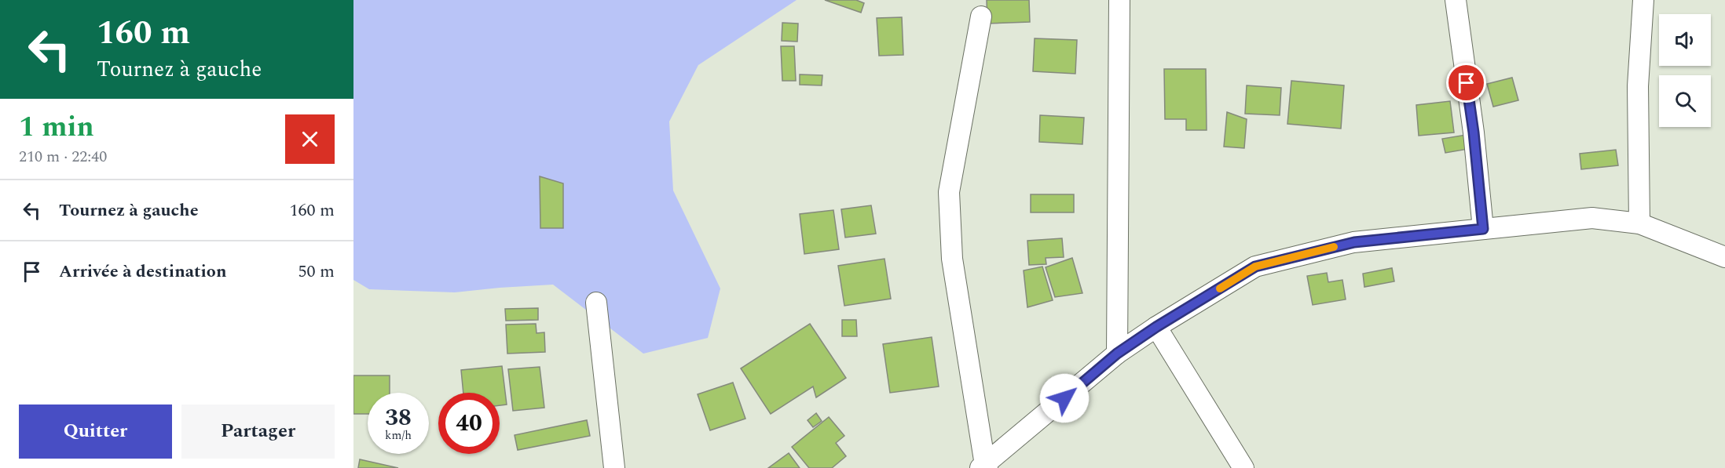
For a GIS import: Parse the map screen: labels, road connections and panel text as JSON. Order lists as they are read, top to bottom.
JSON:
{
  "page": {
    "turn": ["160 m", "Tournez à gauche"],
    "heading": ["1 min", "210 m · 22:40"],
    "list": [
      {
        "name": "Tournez à gauche",
        "value": "160 m"
      },
      {
        "name": "Arrivée à destination",
        "value": "50 m"
      }
    ],
    "speed": "38 km/h",
    "limit": "40",
    "buttons": ["Quitter", "Partager"]
  }
}
